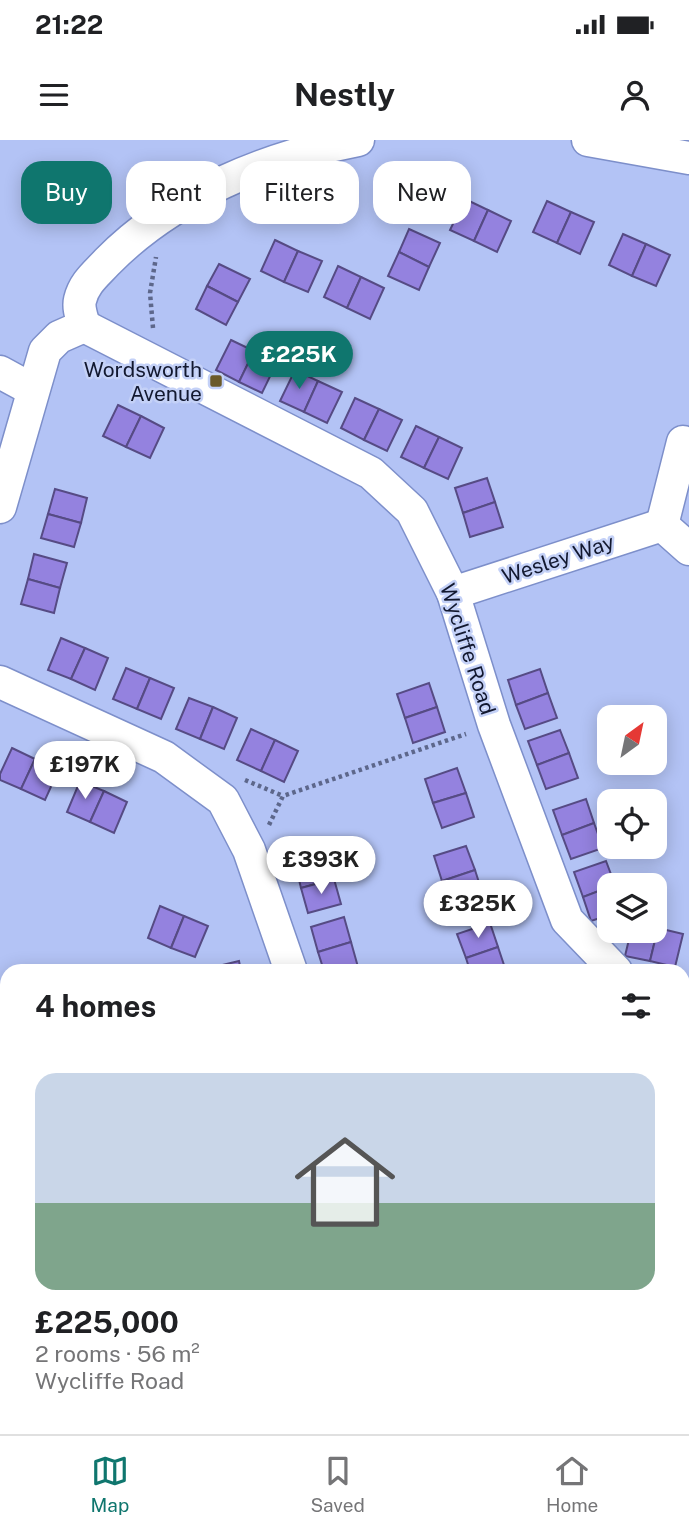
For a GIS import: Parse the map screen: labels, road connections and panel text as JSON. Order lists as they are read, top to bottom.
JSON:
{
  "streets": {
    "street": ["Wesley Way", "Wycliffe Road"]
  },
  "crossings": [
    ["Wesley Way", "Wycliffe Road"]
  ],
  "places": {
    "transit": ["Wordsworth Avenue"]
  },
  "north": "top right",
  "page": {
    "status": "21:22",
    "header": "Nestly",
    "chip": [
      "Buy",
      "Rent",
      "Filters",
      "New"
    ],
    "price": [
      "£225K",
      "£197K",
      "£393K",
      "£325K"
    ],
    "heading": "4 homes",
    "list": [
      {
        "name": "£225,000",
        "note": "2 rooms · 56 m² · Wycliffe Road"
      }
    ],
    "tabs": ["Map", "Saved", "Home"]
  }
}
